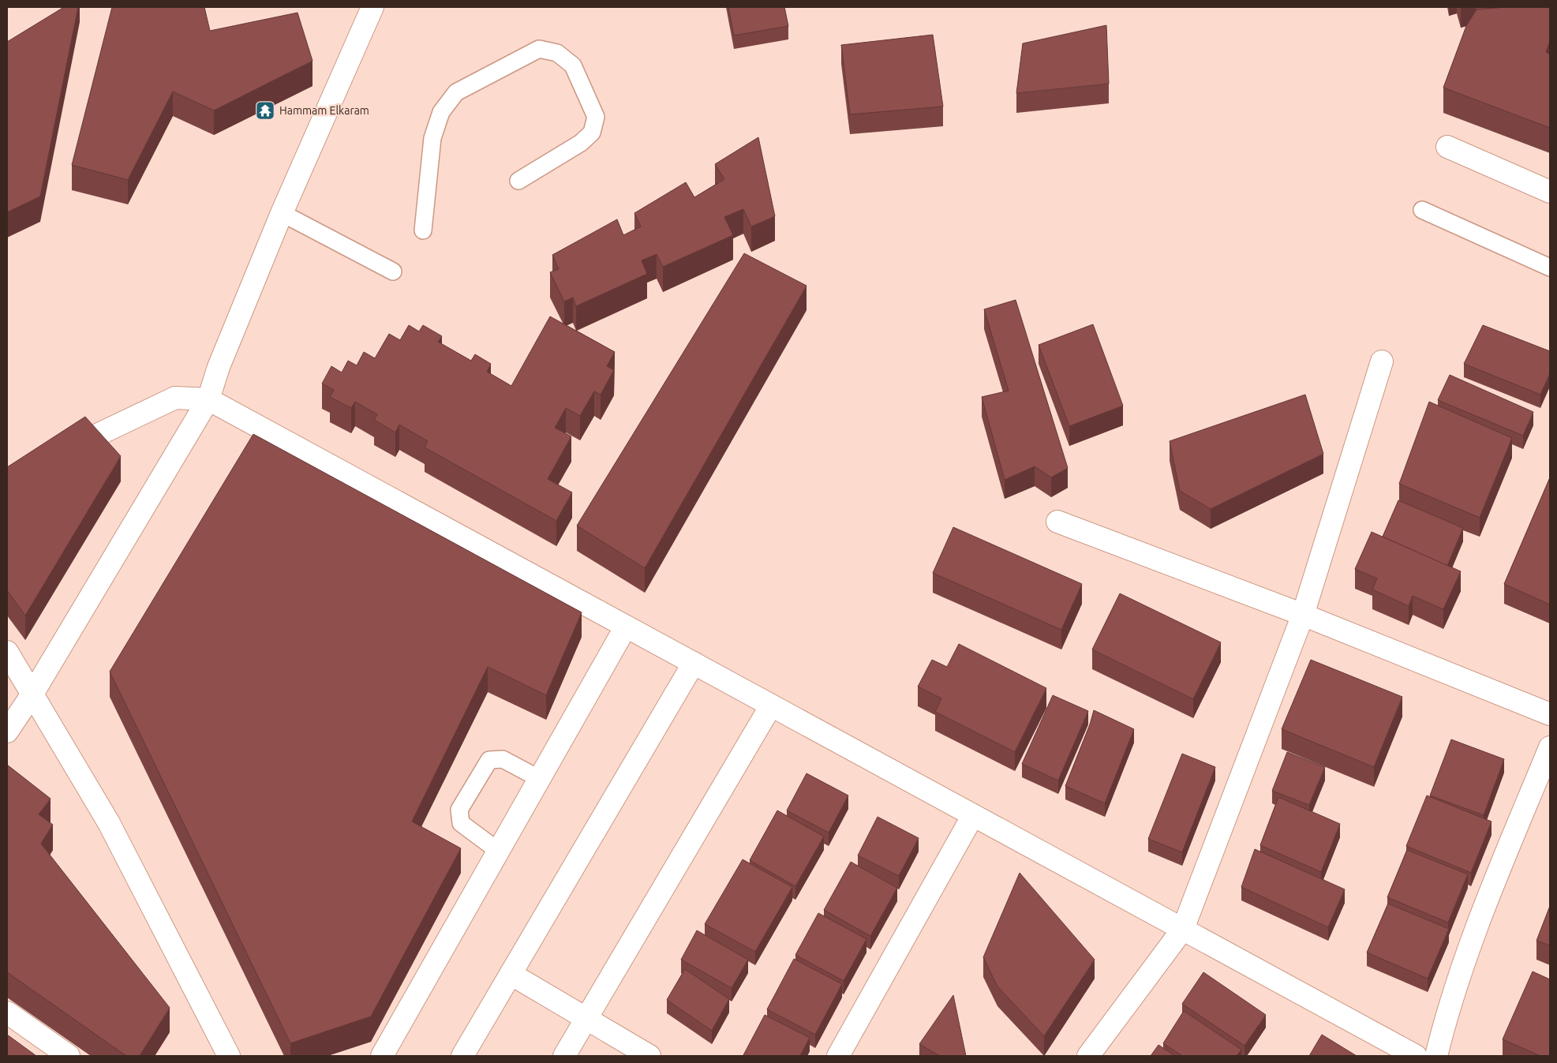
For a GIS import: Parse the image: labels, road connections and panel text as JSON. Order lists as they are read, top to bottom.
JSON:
{
  "places": {
    "temple": ["Hammam Elkaram"]
  }
}
